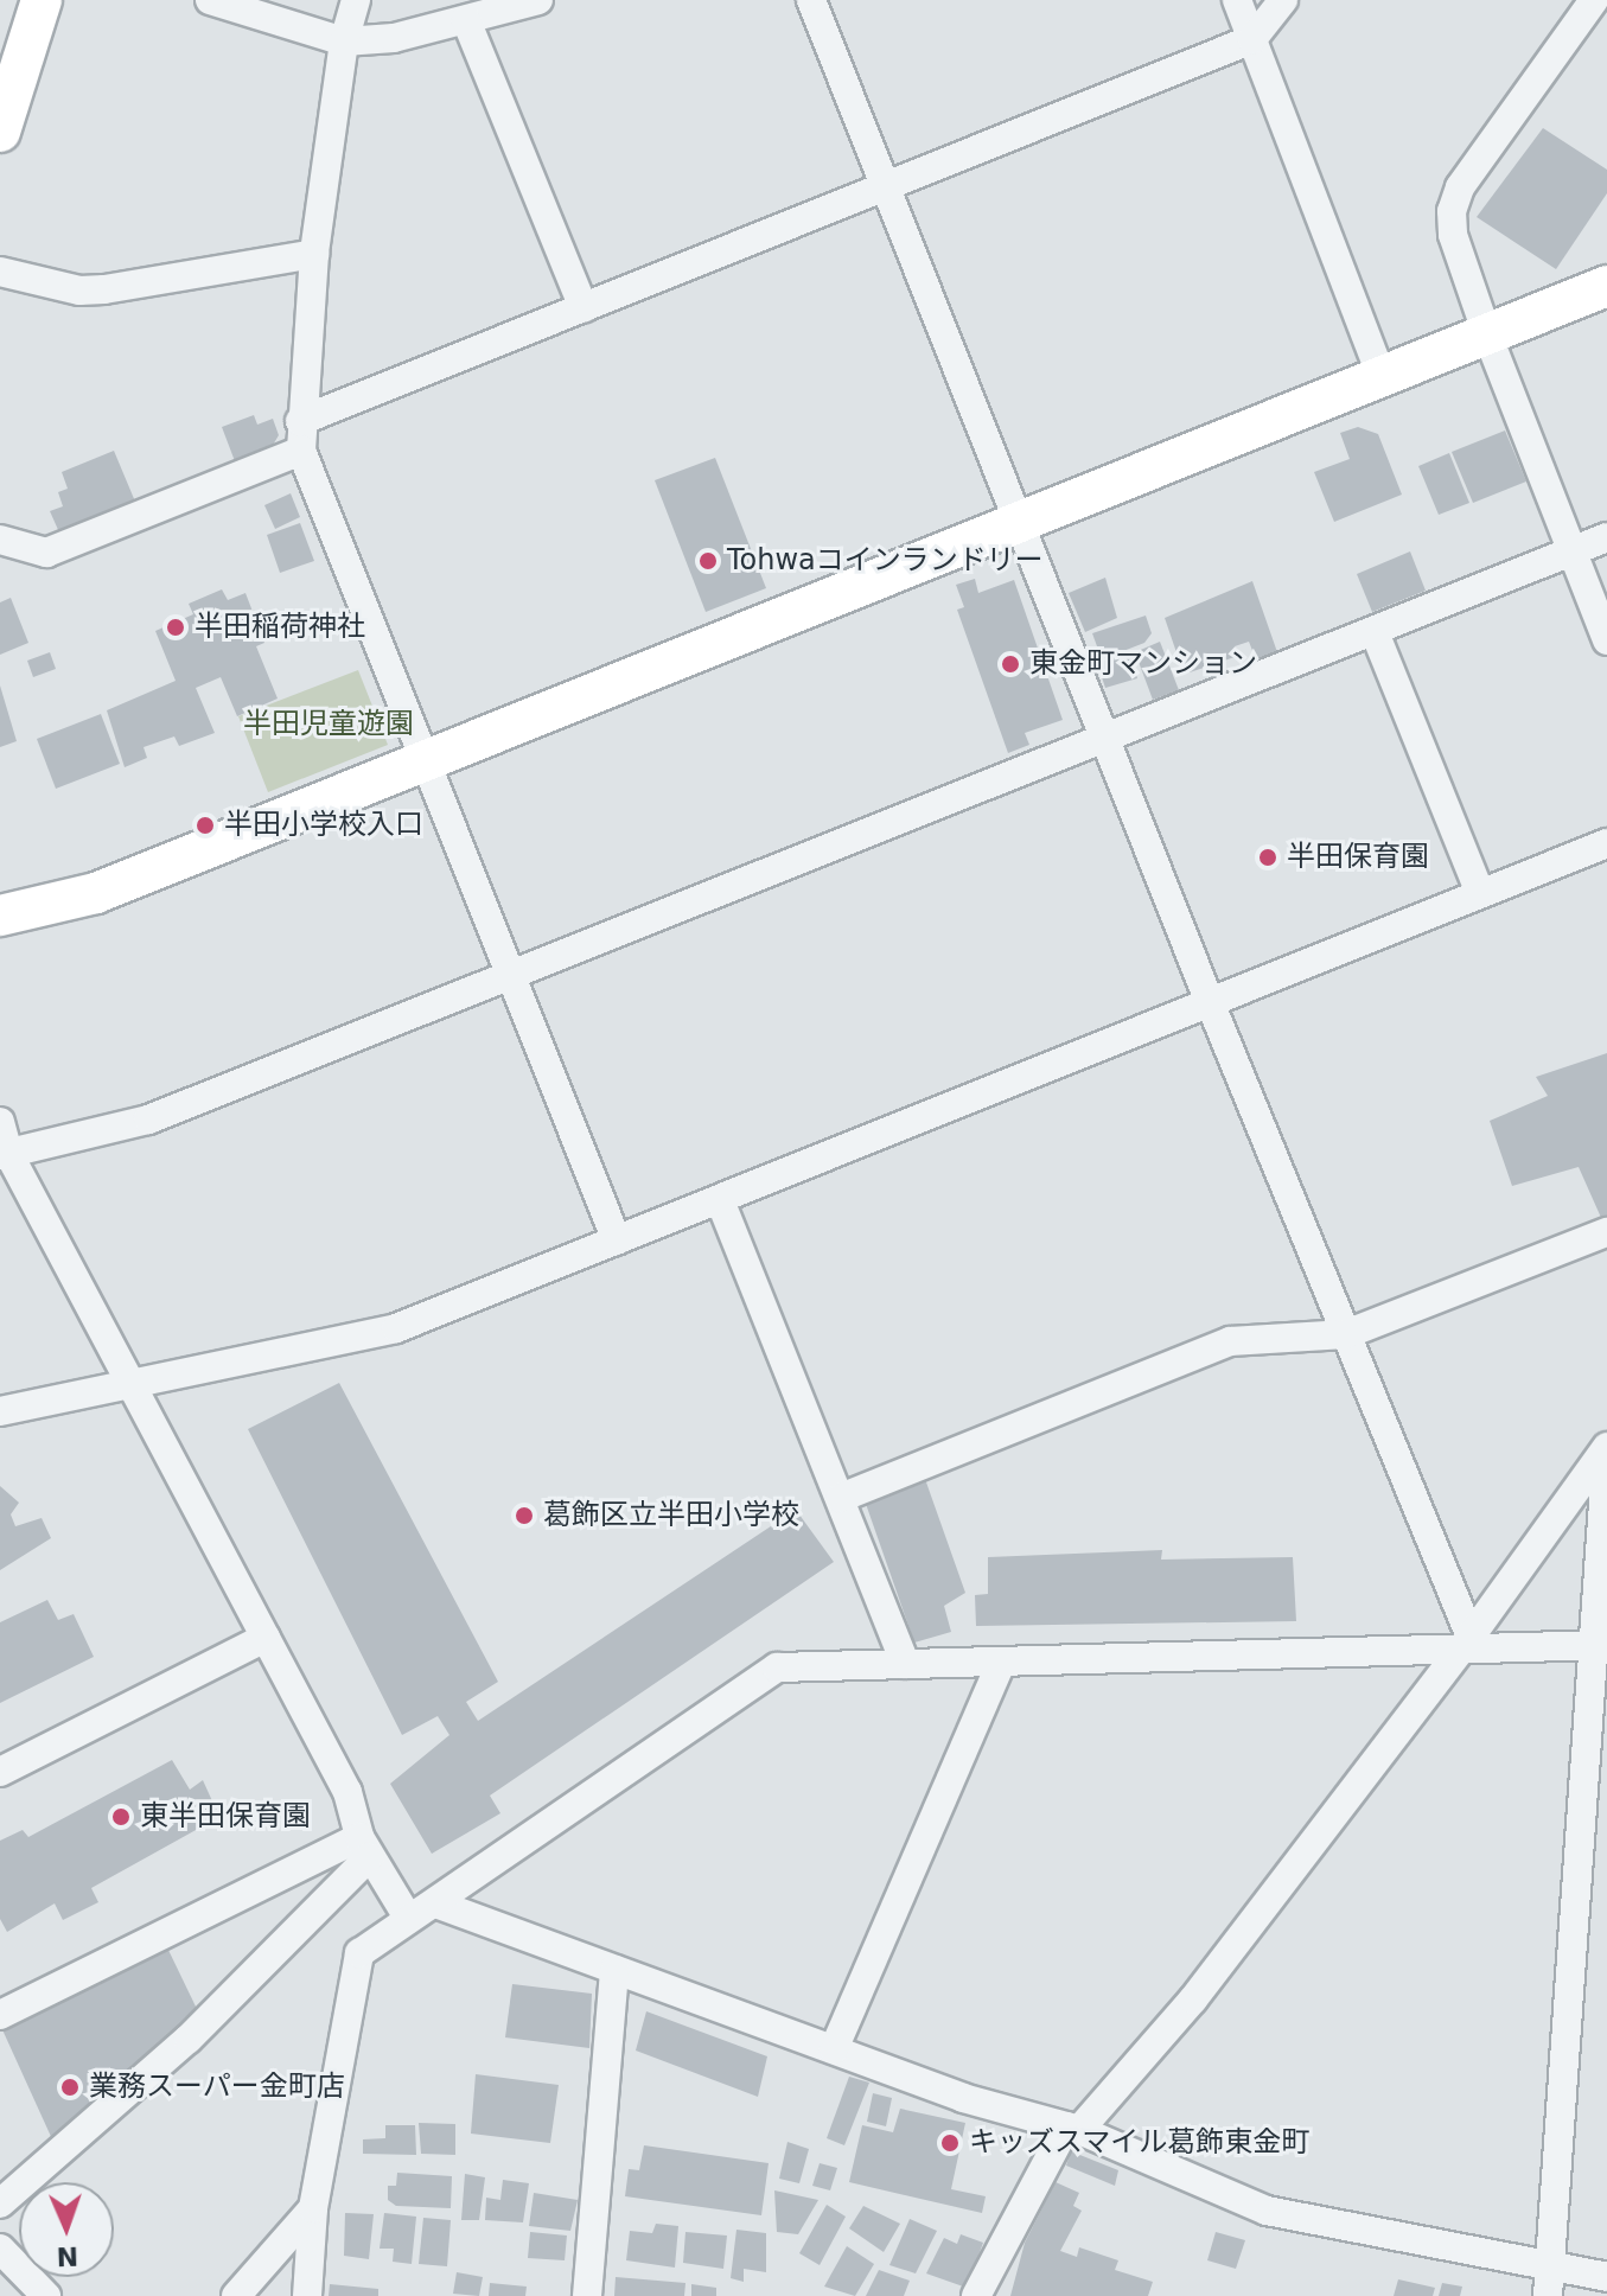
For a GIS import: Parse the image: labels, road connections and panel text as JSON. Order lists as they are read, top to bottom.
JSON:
{
  "parks": ["半田児童遊園"],
  "places": [
    "Tohwaコインランドリー",
    "半田稲荷神社",
    "東金町マンション",
    "半田小学校入口",
    "半田保育園",
    "葛飾区立半田小学校",
    "東半田保育園",
    "業務スーパー金町店",
    "キッズスマイル葛飾東金町"
  ],
  "north": "bottom"
}
